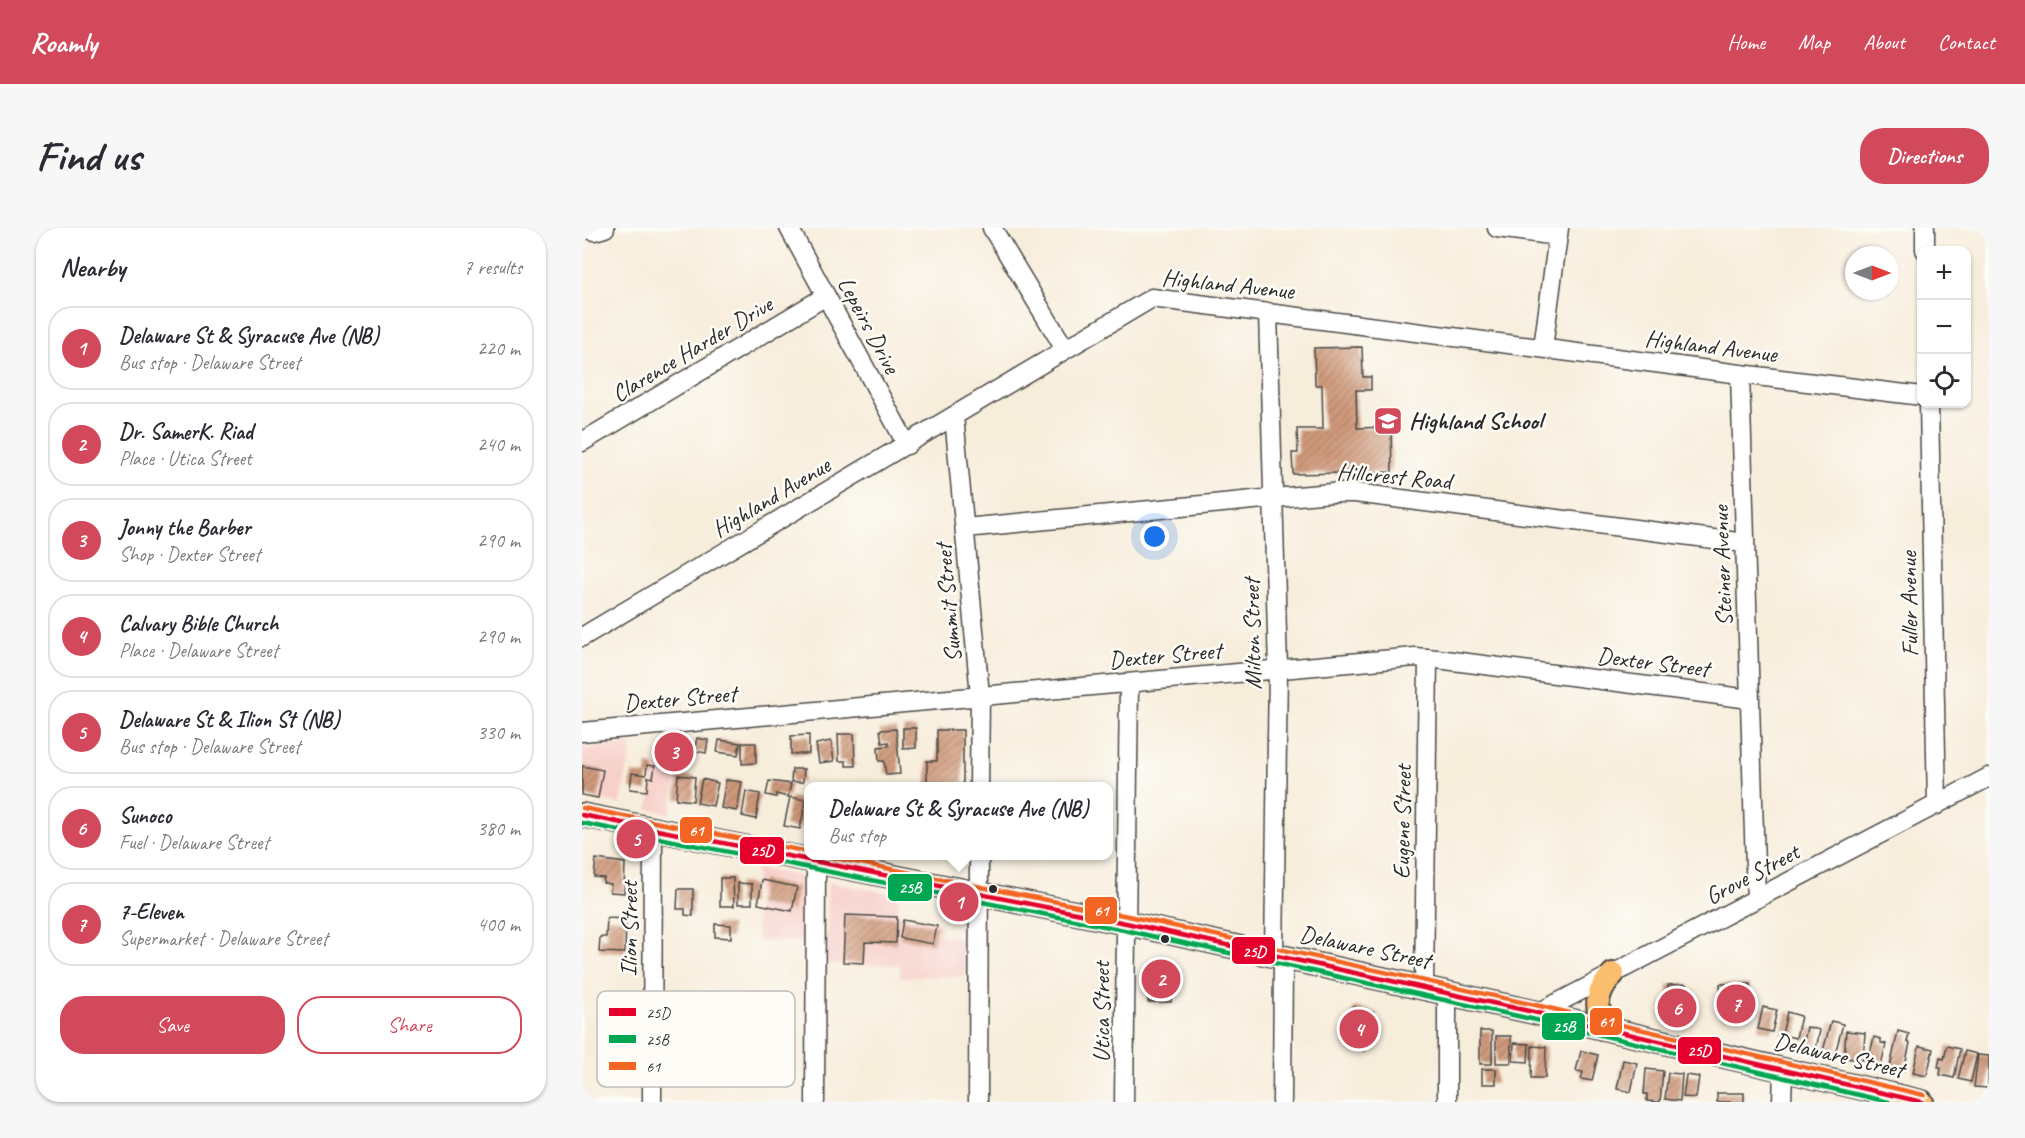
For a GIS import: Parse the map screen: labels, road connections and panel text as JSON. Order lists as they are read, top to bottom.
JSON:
{
  "streets": {
    "main road": ["Delaware Street"],
    "street": [
      "Highland Avenue",
      "Lepeirs Drive",
      "Clarence Harder Drive",
      "Hillcrest Road",
      "Steiner Avenue",
      "Summit Street",
      "Fuller Avenue",
      "Milton Street",
      "Dexter Street",
      "Eugene Street",
      "Grove Street",
      "Ilion Street",
      "Utica Street"
    ]
  },
  "crossings": [
    ["Highland Avenue", "Lepeirs Drive"],
    ["Highland Avenue", "Steiner Avenue"],
    ["Highland Avenue", "Summit Street"],
    ["Highland Avenue", "Milton Street"],
    ["Lepeirs Drive", "Clarence Harder Drive"],
    ["Hillcrest Road", "Steiner Avenue"],
    ["Hillcrest Road", "Summit Street"],
    ["Hillcrest Road", "Milton Street"],
    ["Steiner Avenue", "Dexter Street"],
    ["Steiner Avenue", "Grove Street"],
    ["Summit Street", "Dexter Street"],
    ["Fuller Avenue", "Grove Street"],
    ["Milton Street", "Dexter Street"],
    ["Milton Street", "Delaware Street"],
    ["Dexter Street", "Eugene Street"],
    ["Dexter Street", "Utica Street"],
    ["Eugene Street", "Delaware Street"],
    ["Grove Street", "Delaware Street"],
    ["Ilion Street", "Delaware Street"],
    ["Delaware Street", "Utica Street"]
  ],
  "places": {
    "school or university": ["Highland School"]
  },
  "lines": ["transit line 61", "transit line 25D", "transit line 25B"],
  "legend": ["25D", "25B", "61"],
  "north": "right",
  "page": {
    "header": "Roamly",
    "nav": [
      "Home",
      "Map",
      "About",
      "Contact"
    ],
    "buttons": [
      "Directions",
      ["Save", "Share"]
    ],
    "title": "Find us",
    "heading": ["Nearby", "7 results"],
    "map_buttons": ["+", "−"],
    "list": [
      {
        "mark": "1",
        "name": "Delaware St & Syracuse Ave (NB)",
        "note": "Bus stop · Delaware Street",
        "value": "220 m"
      },
      {
        "mark": "2",
        "name": "Dr. SamerK. Riad",
        "note": "Place · Utica Street",
        "value": "240 m"
      },
      {
        "mark": "3",
        "name": "Jonny the Barber",
        "note": "Shop · Dexter Street",
        "value": "290 m"
      },
      {
        "mark": "4",
        "name": "Calvary Bible Church",
        "note": "Place · Delaware Street",
        "value": "290 m"
      },
      {
        "mark": "5",
        "name": "Delaware St & Ilion St (NB)",
        "note": "Bus stop · Delaware Street",
        "value": "330 m"
      },
      {
        "mark": "6",
        "name": "Sunoco",
        "note": "Fuel · Delaware Street",
        "value": "380 m"
      },
      {
        "mark": "7",
        "name": "7-Eleven",
        "note": "Supermarket · Delaware Street",
        "value": "400 m"
      }
    ],
    "pins": [
      "3",
      "5",
      "1",
      "2",
      "7",
      "6",
      "4"
    ],
    "popup": ["Delaware St & Syracuse Ave (NB)", "Bus stop"]
  }
}
